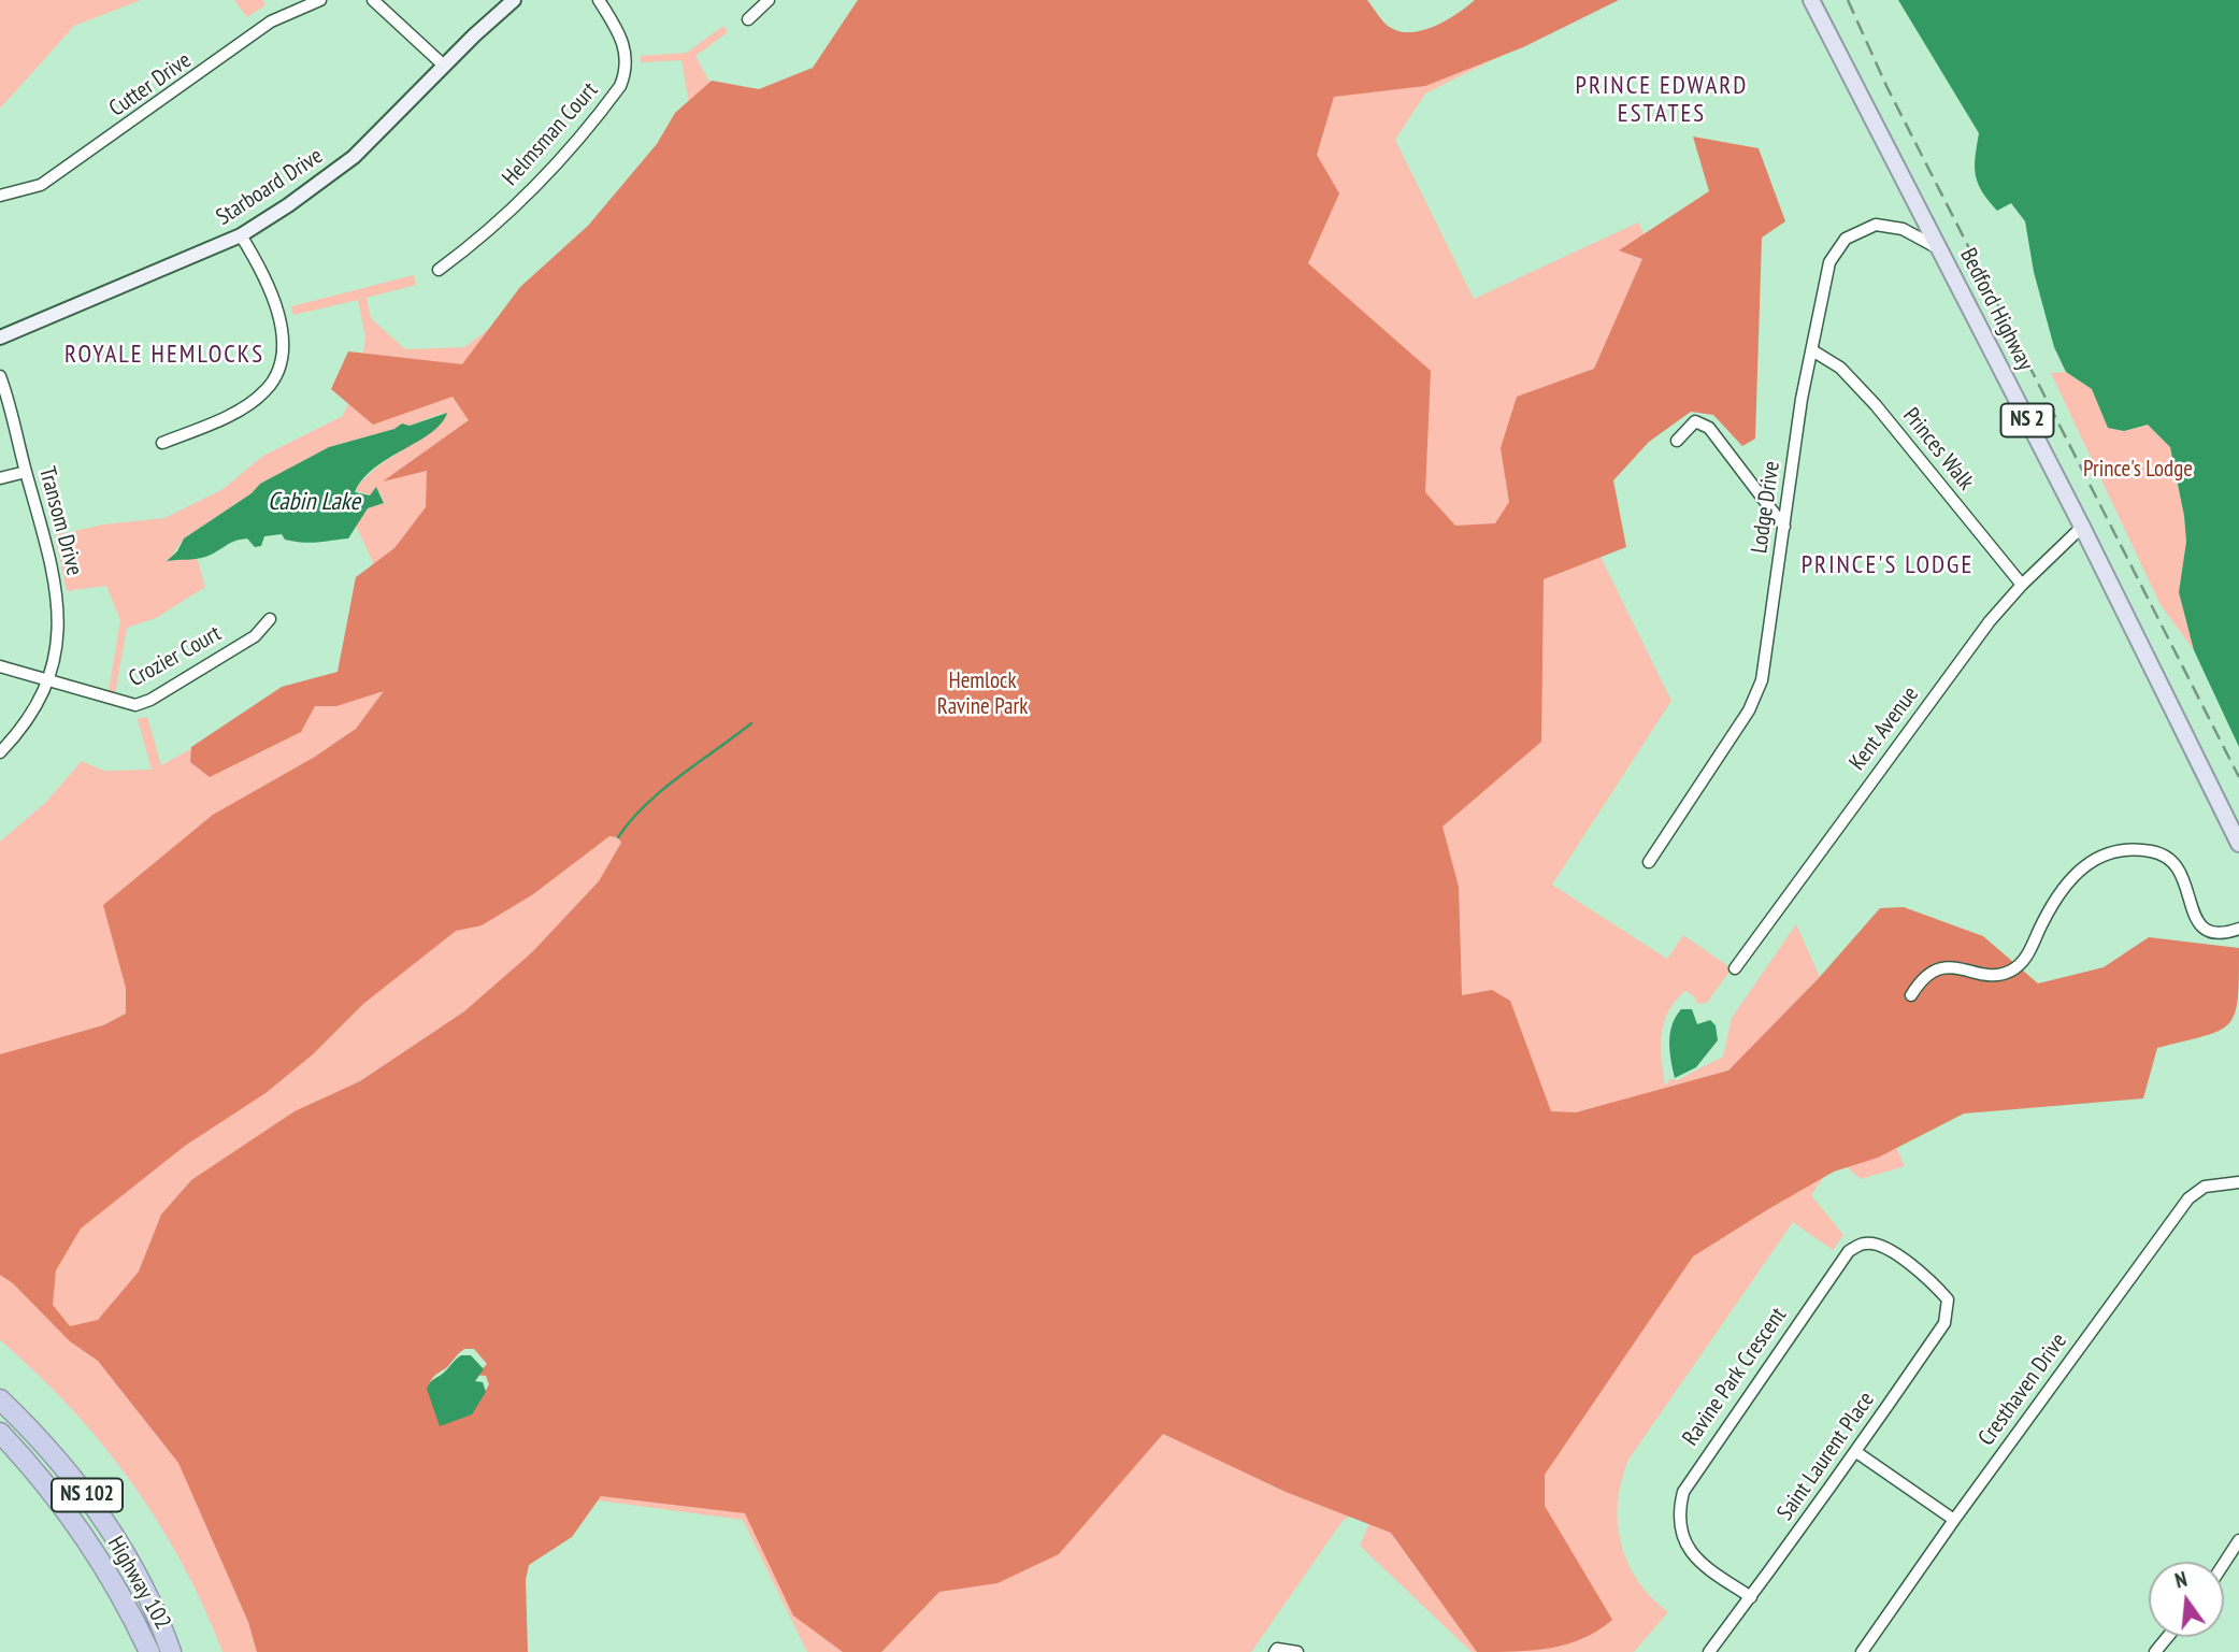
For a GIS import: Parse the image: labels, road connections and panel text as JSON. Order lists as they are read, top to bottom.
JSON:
{
  "streets": {
    "highway": ["NS 102", "Highway 102"],
    "main road": ["Bedford Highway", "NS 2"],
    "street": [
      "Cutter Drive",
      "Helmsman Court",
      "Starboard Drive",
      "Princes Walk",
      "Lodge Drive",
      "Transom Drive",
      "Crozier Court",
      "Kent Avenue",
      "Ravine Park Crescent",
      "Cresthaven Drive",
      "Saint Laurent Place"
    ]
  },
  "crossings": [
    ["Bedford Highway", "Lodge Drive"],
    ["Bedford Highway", "Kent Avenue"],
    ["Princes Walk", "Lodge Drive"],
    ["Princes Walk", "Kent Avenue"],
    ["Transom Drive", "Crozier Court"],
    ["Ravine Park Crescent", "Saint Laurent Place"]
  ],
  "districts": ["PRINCE EDWARD ESTATES", "ROYALE HEMLOCKS", "PRINCE'S LODGE"],
  "water": ["Cabin Lake"],
  "parks": ["Prince's Lodge", "Hemlock Ravine Park"],
  "north": "top"
}
